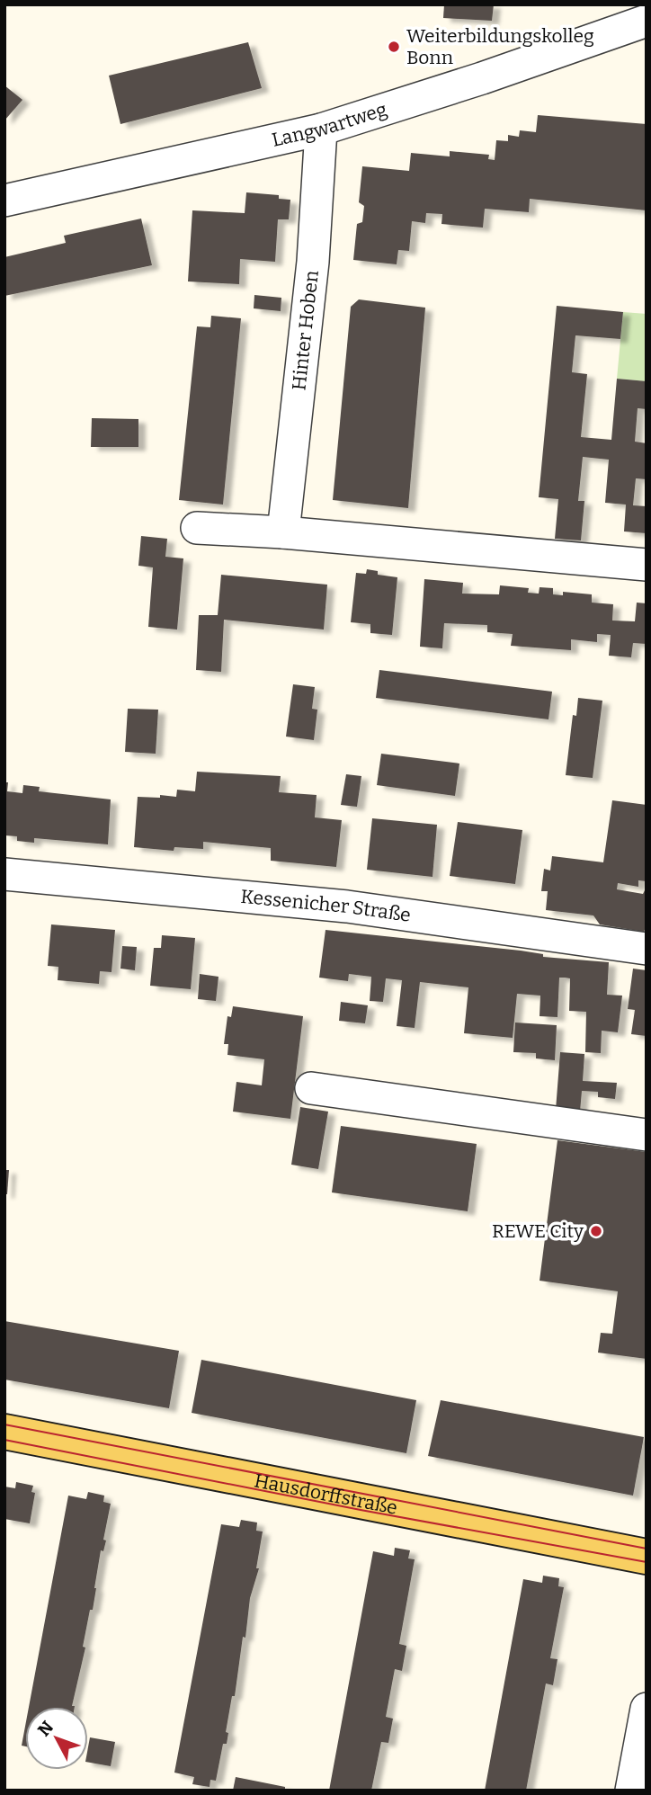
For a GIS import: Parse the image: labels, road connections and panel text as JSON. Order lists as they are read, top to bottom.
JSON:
{
  "streets": {
    "main road": ["Hausdorffstraße"],
    "street": ["Langwartweg", "Hinter Hoben", "Kessenicher Straße"]
  },
  "crossings": [
    ["Langwartweg", "Hinter Hoben"]
  ],
  "places": ["Weiterbildungskolleg Bonn", "REWE City"],
  "north": "top left"
}
